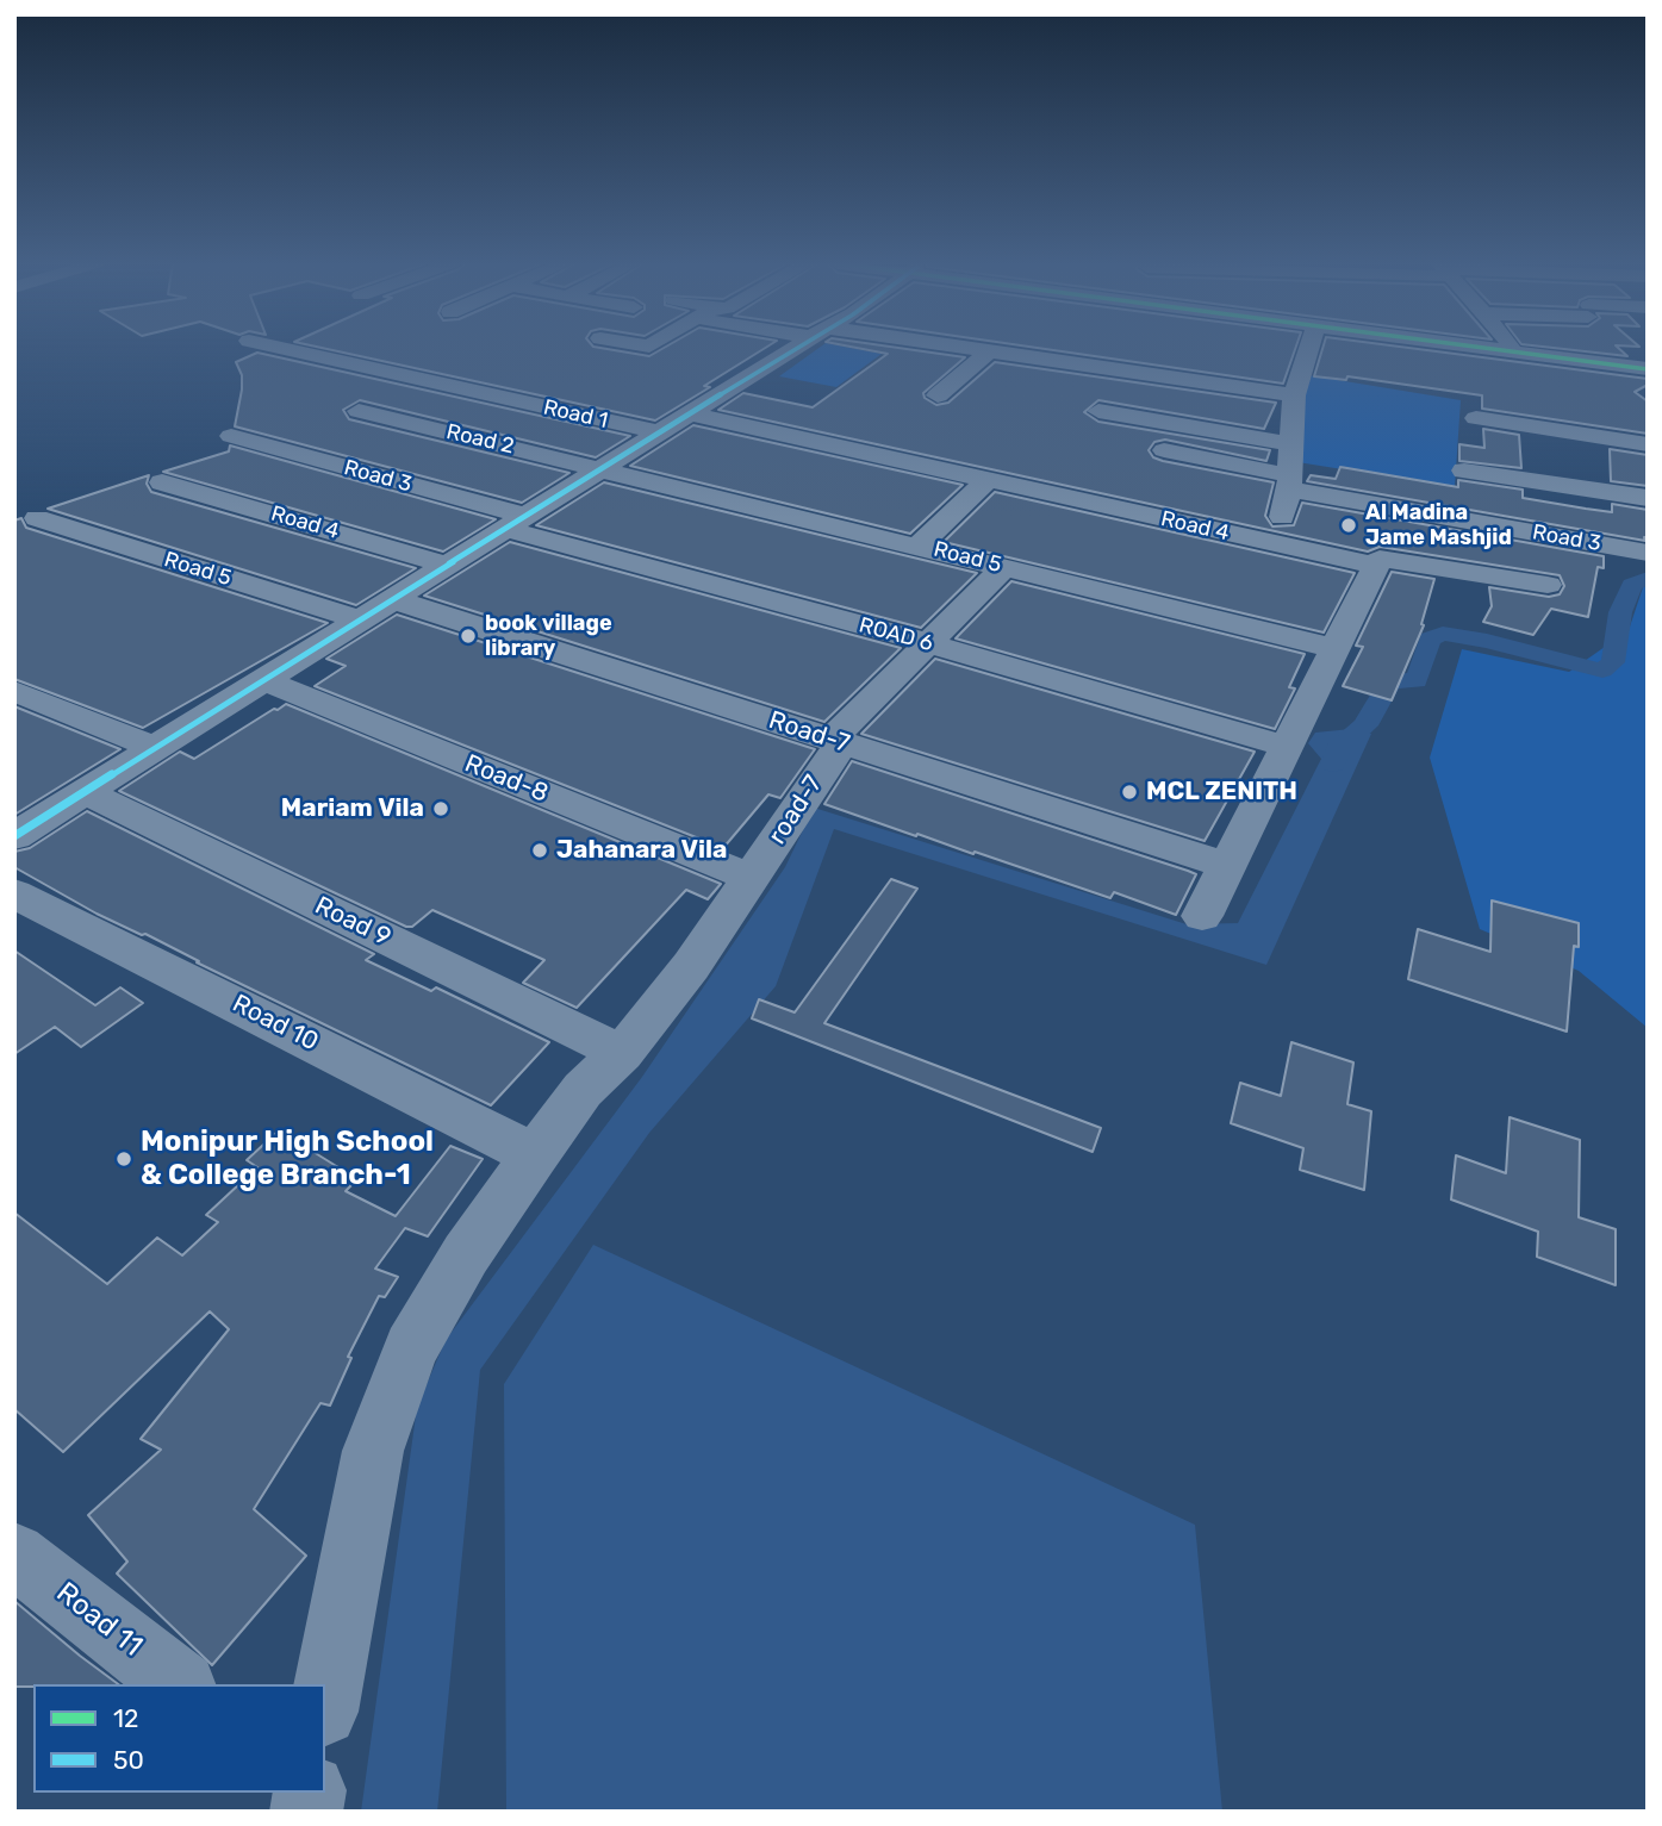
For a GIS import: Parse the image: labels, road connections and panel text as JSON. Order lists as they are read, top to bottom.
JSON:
{
  "streets": {
    "street": [
      "Road 1",
      "Road 2",
      "Road 3",
      "Road 4",
      "Road 5",
      "ROAD 6",
      "Road-7",
      "Road-8",
      "road-7",
      "Road 9",
      "Road 10",
      "Road 11"
    ]
  },
  "crossings": [
    ["Road 2", "Road 5"],
    ["Road 3", "ROAD 6"],
    ["Road 5", "road-7"],
    ["ROAD 6", "road-7"],
    ["Road-7", "road-7"],
    ["Road-8", "road-7"],
    ["road-7", "Road 9"],
    ["road-7", "Road 10"]
  ],
  "places": [
    "Al Madina Jame Mashjid",
    "book village library",
    "MCL ZENITH",
    "Mariam Vila",
    "Jahanara Vila",
    "Monipur High School & College Branch-1"
  ],
  "lines": ["transit line 12", "transit line 50"],
  "legend": ["12", "50"]
}
